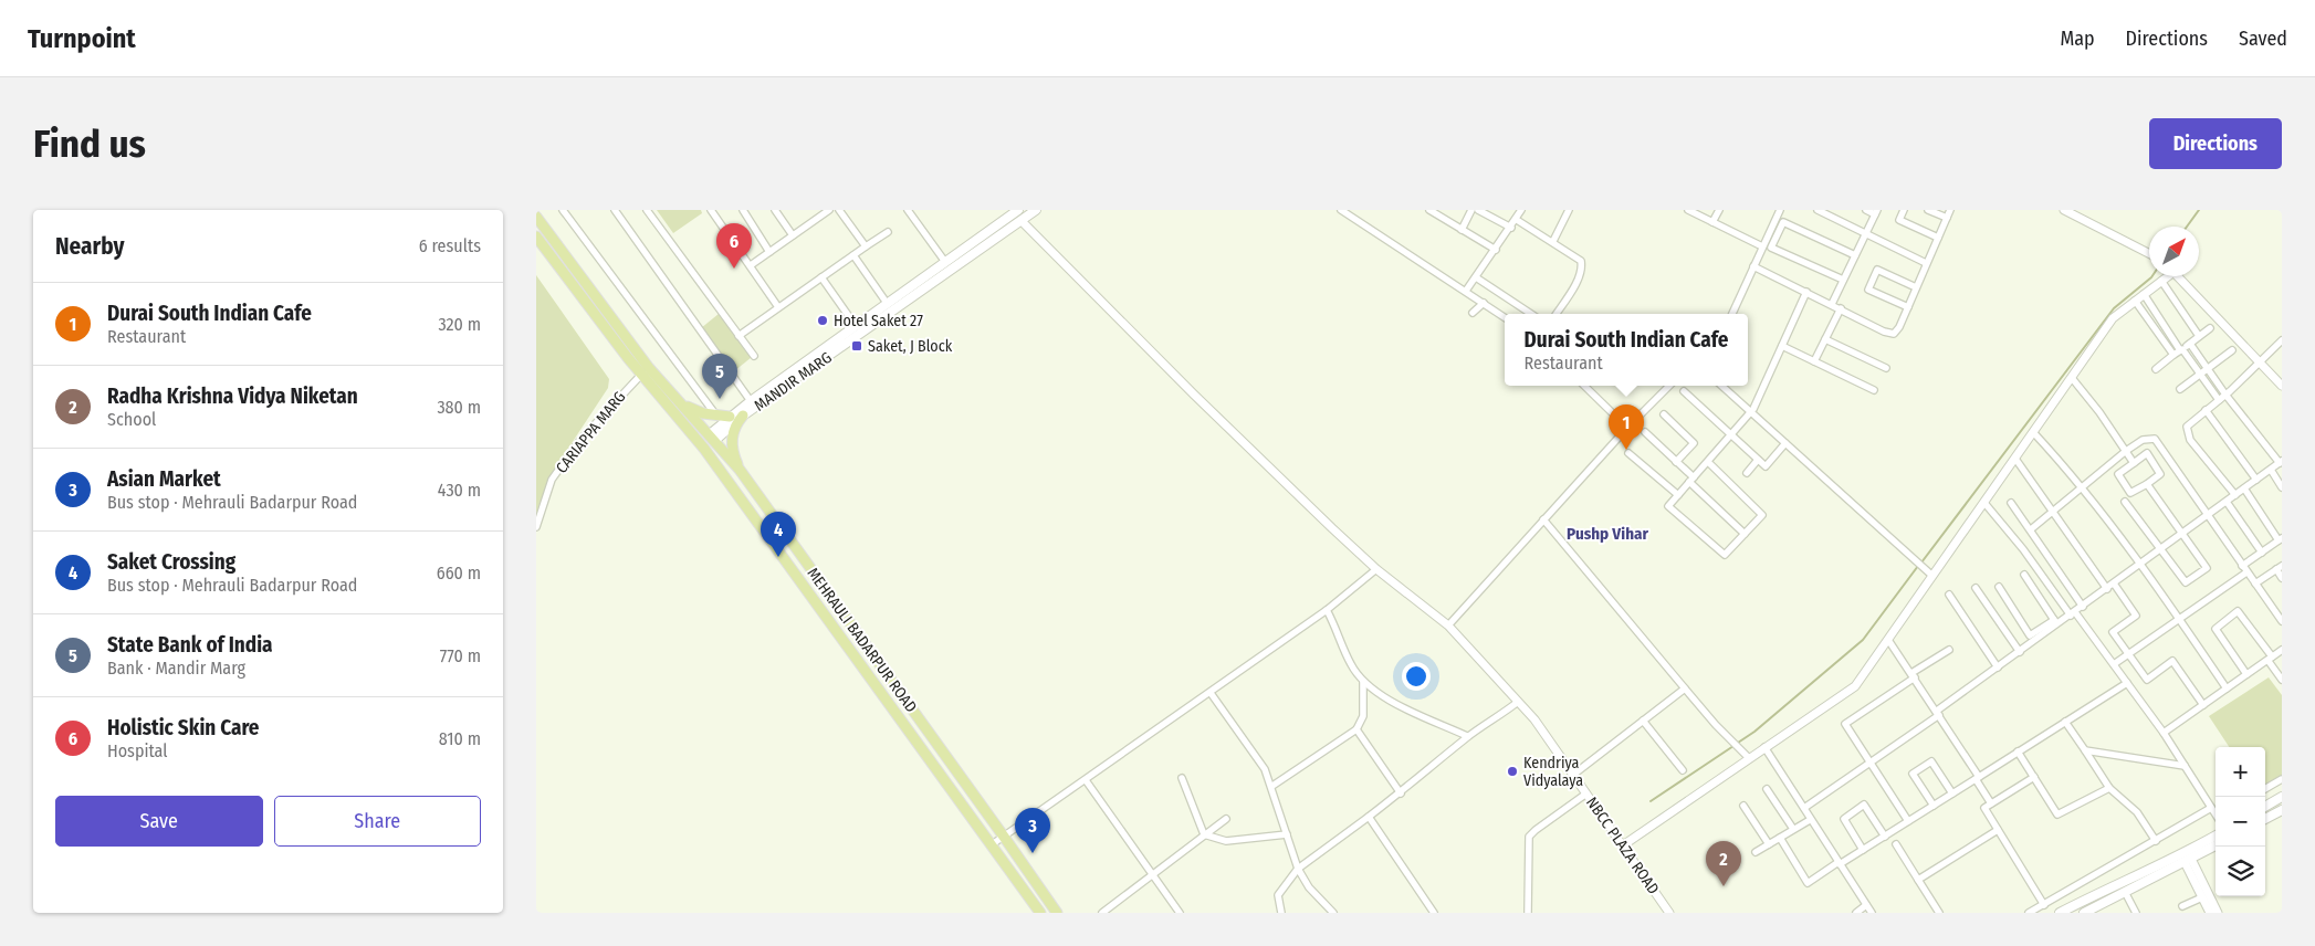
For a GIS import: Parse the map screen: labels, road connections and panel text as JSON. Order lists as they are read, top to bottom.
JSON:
{
  "streets": {
    "main road": ["MANDIR MARG", "MEHRAULI BADARPUR ROAD"],
    "street": ["CARIAPPA MARG", "NBCC PLAZA ROAD"]
  },
  "crossings": [
    ["MANDIR MARG", "MEHRAULI BADARPUR ROAD"],
    ["MANDIR MARG", "NBCC PLAZA ROAD"],
    ["CARIAPPA MARG", "MEHRAULI BADARPUR ROAD"]
  ],
  "districts": ["Pushp Vihar"],
  "places": {
    "other": ["Hotel Saket 27", "Kendriya Vidyalaya"],
    "transit": ["Saket, J Block"]
  },
  "north": "top right",
  "page": {
    "header": "Turnpoint",
    "nav": ["Map", "Directions", "Saved"],
    "buttons": [
      "Directions",
      ["Save", "Share"]
    ],
    "title": "Find us",
    "heading": ["Nearby", "6 results"],
    "pins": [
      "6",
      "5",
      "1",
      "4",
      "3",
      "2"
    ],
    "list": [
      {
        "mark": "1",
        "name": "Durai South Indian Cafe",
        "note": "Restaurant",
        "value": "320 m"
      },
      {
        "mark": "2",
        "name": "Radha Krishna Vidya Niketan",
        "note": "School",
        "value": "380 m"
      },
      {
        "mark": "3",
        "name": "Asian Market",
        "note": "Bus stop · Mehrauli Badarpur Road",
        "value": "430 m"
      },
      {
        "mark": "4",
        "name": "Saket Crossing",
        "note": "Bus stop · Mehrauli Badarpur Road",
        "value": "660 m"
      },
      {
        "mark": "5",
        "name": "State Bank of India",
        "note": "Bank · Mandir Marg",
        "value": "770 m"
      },
      {
        "mark": "6",
        "name": "Holistic Skin Care",
        "note": "Hospital",
        "value": "810 m"
      }
    ],
    "popup": ["Durai South Indian Cafe", "Restaurant"],
    "map_buttons": ["+", "−"]
  }
}
